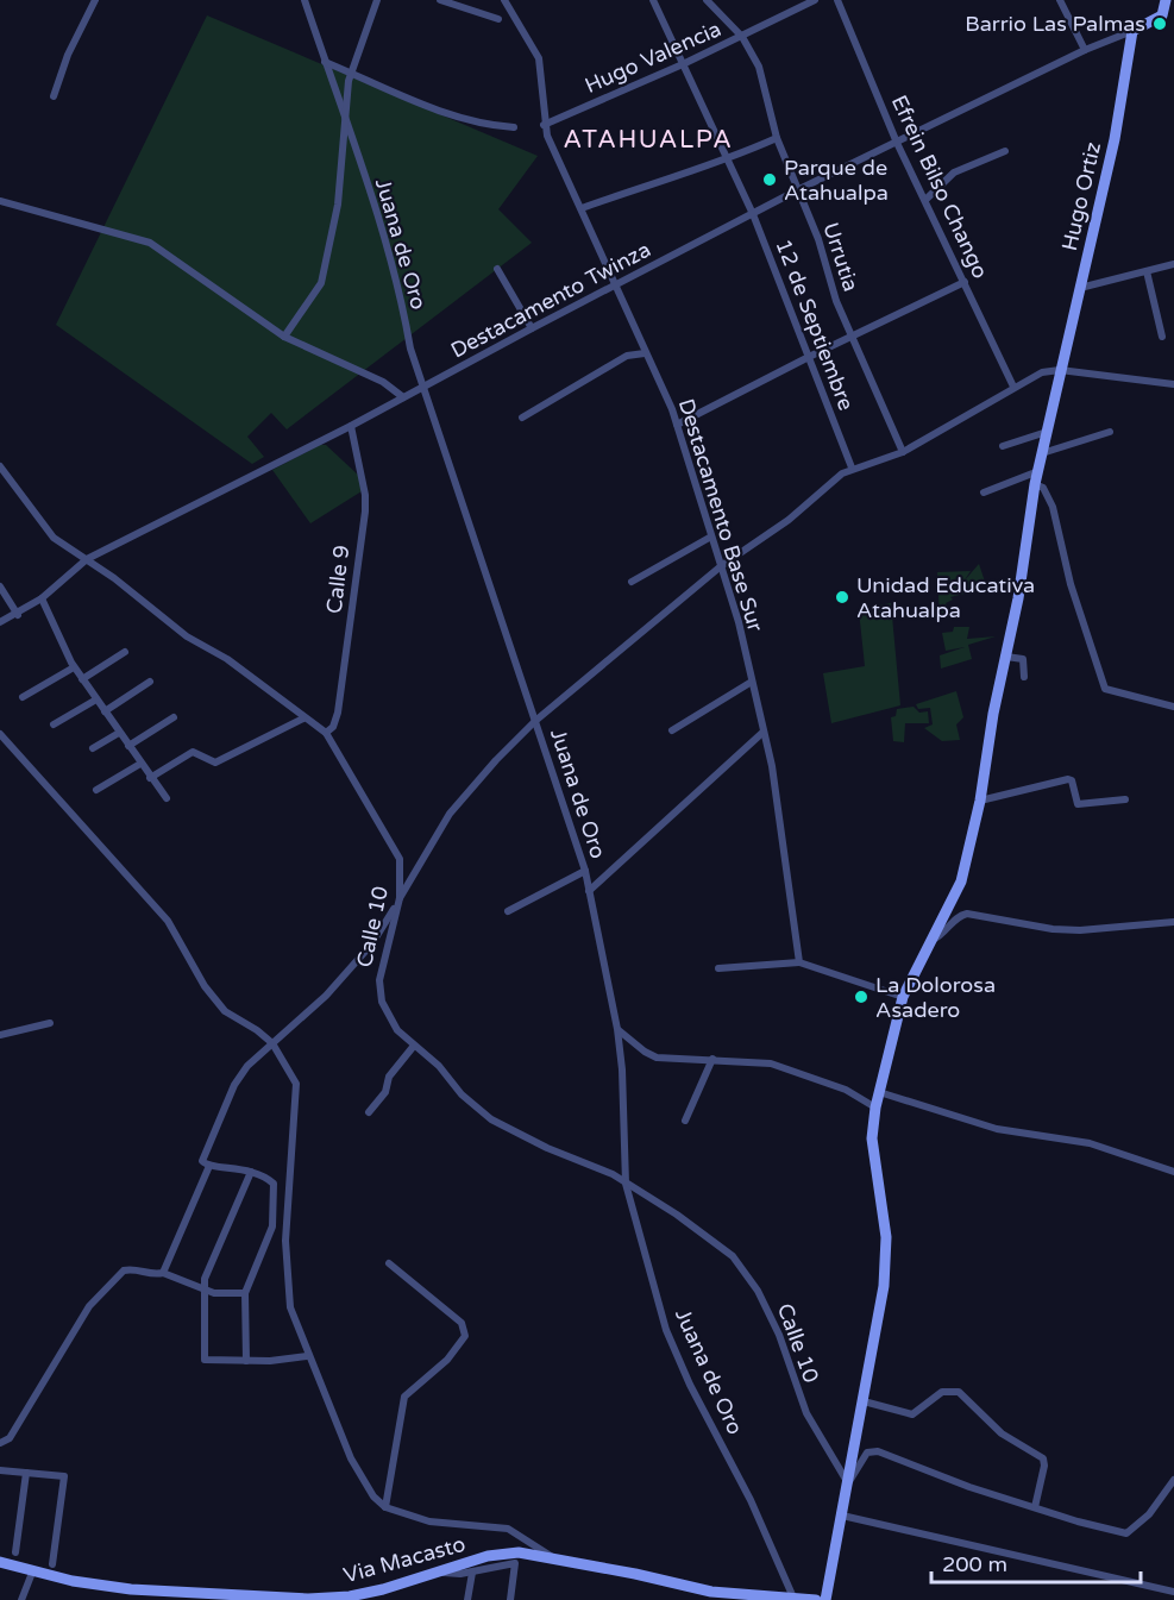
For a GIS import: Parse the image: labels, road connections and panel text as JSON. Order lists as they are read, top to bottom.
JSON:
{
  "streets": {
    "street": [
      "Hugo Valencia",
      "Efrein Bilso Chango",
      "Hugo Ortiz",
      "Juana de Oro",
      "Urrutia",
      "Destacamento Twinza",
      "12 de Septiembre",
      "Destacamento Base Sur",
      "Calle 9",
      "Calle 10",
      "Via Macasto"
    ]
  },
  "crossings": [
    ["Hugo Valencia", "Urrutia"],
    ["Hugo Valencia", "12 de Septiembre"],
    ["Hugo Valencia", "Destacamento Base Sur"],
    ["Efrein Bilso Chango", "Destacamento Twinza"],
    ["Hugo Ortiz", "Destacamento Twinza"],
    ["Hugo Ortiz", "Calle 10"],
    ["Juana de Oro", "Destacamento Twinza"],
    ["Juana de Oro", "Calle 10"],
    ["Juana de Oro", "Via Macasto"],
    ["Urrutia", "Destacamento Twinza"],
    ["Destacamento Twinza", "12 de Septiembre"],
    ["Destacamento Twinza", "Destacamento Base Sur"],
    ["Destacamento Twinza", "Calle 9"],
    ["Destacamento Twinza", "Calle 10"],
    ["Calle 9", "Calle 10"]
  ],
  "districts": ["ATAHUALPA"],
  "places": [
    "Barrio Las Palmas",
    "Parque de Atahualpa",
    "Unidad Educativa Atahualpa",
    "La Dolorosa Asadero"
  ],
  "scale_bar": "200 m"
}
